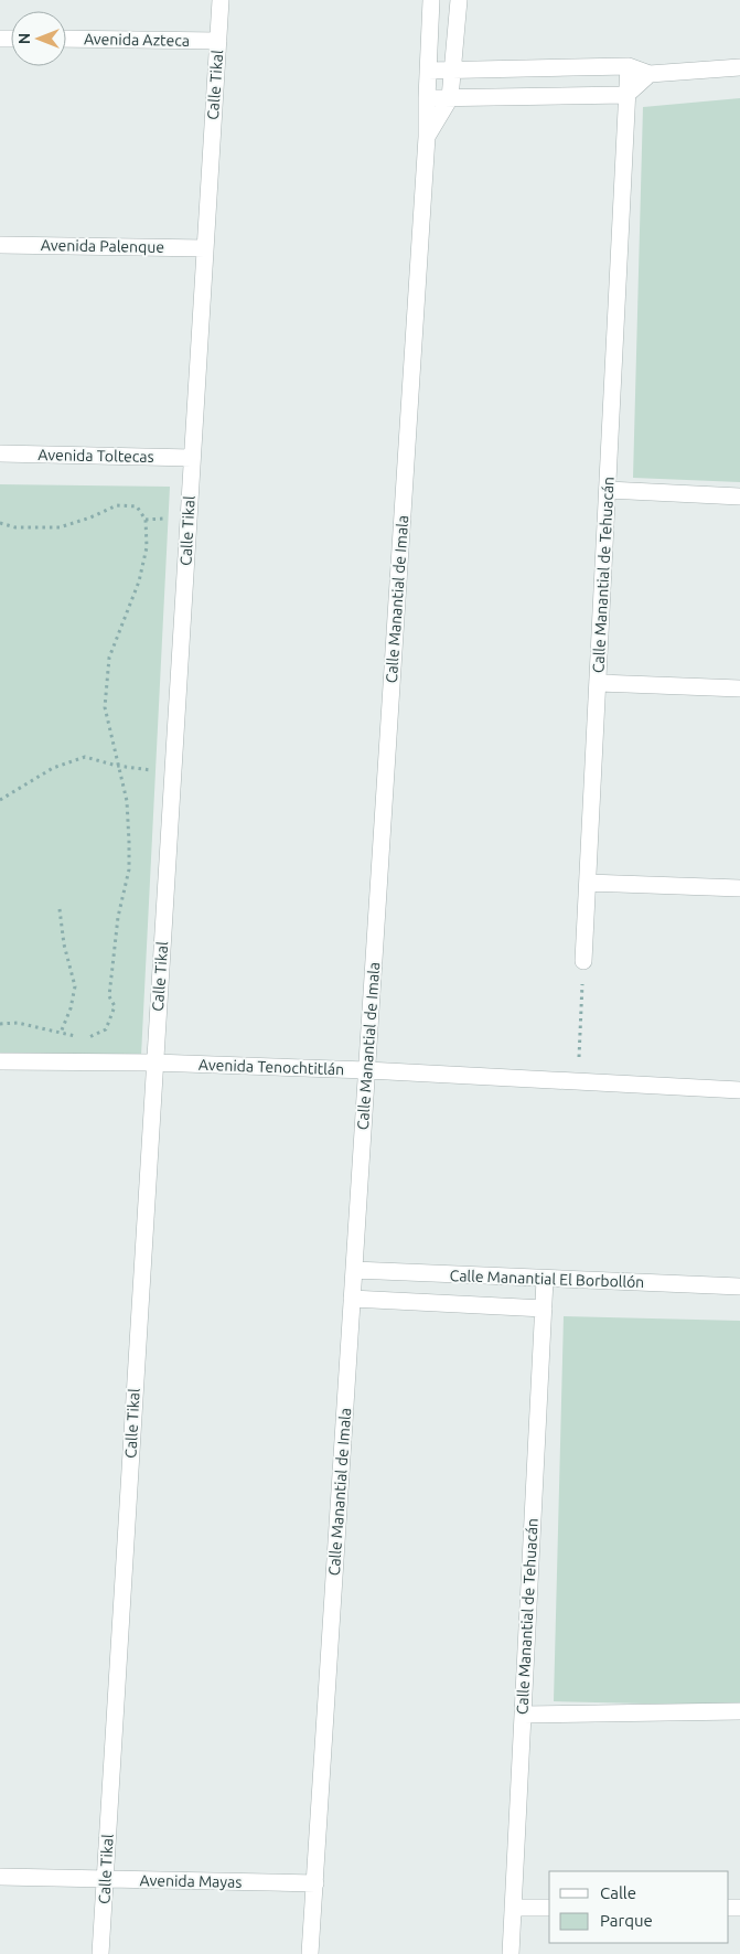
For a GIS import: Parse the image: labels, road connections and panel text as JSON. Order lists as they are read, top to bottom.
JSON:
{
  "streets": {
    "street": [
      "Avenida Azteca",
      "Calle Tikal",
      "Avenida Palenque",
      "Avenida Toltecas",
      "Calle Manantial de Tehuacán",
      "Calle Manantial de Imala",
      "Avenida Tenochtitlán",
      "Calle Manantial El Borbollón",
      "Avenida Mayas"
    ]
  },
  "crossings": [
    ["Avenida Azteca", "Calle Tikal"],
    ["Calle Tikal", "Avenida Palenque"],
    ["Calle Tikal", "Avenida Toltecas"],
    ["Calle Tikal", "Avenida Tenochtitlán"],
    ["Calle Tikal", "Avenida Mayas"],
    ["Calle Manantial de Tehuacán", "Calle Manantial El Borbollón"],
    ["Calle Manantial de Imala", "Avenida Tenochtitlán"],
    ["Calle Manantial de Imala", "Calle Manantial El Borbollón"],
    ["Calle Manantial de Imala", "Avenida Mayas"]
  ],
  "legend": ["Calle", "Parque"],
  "north": "left"
}
